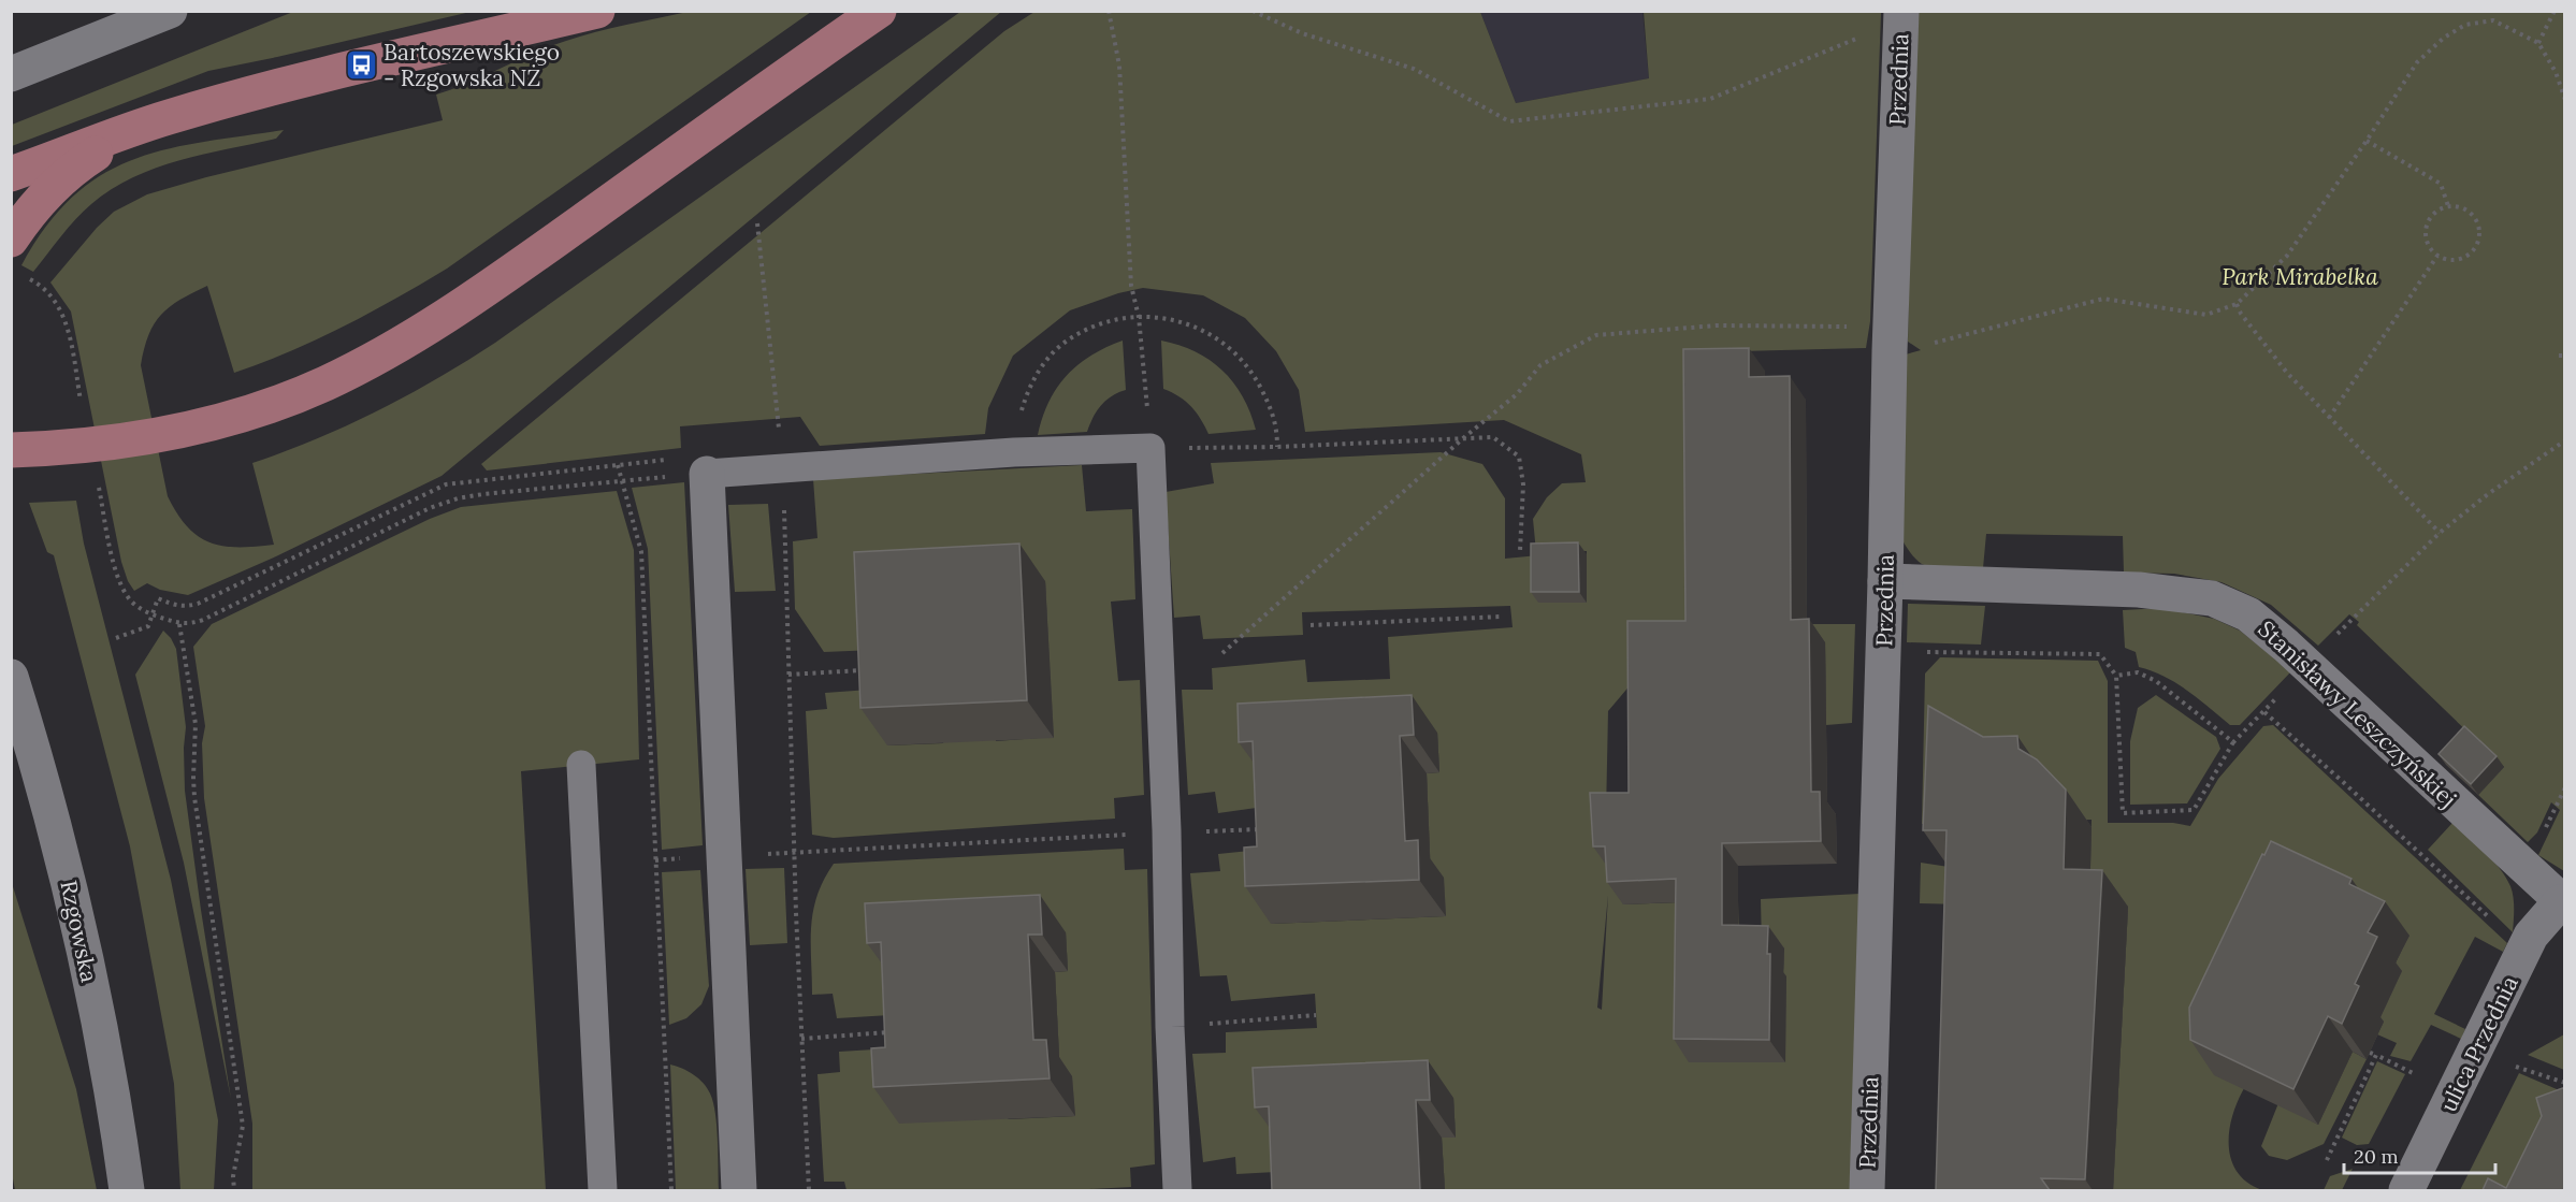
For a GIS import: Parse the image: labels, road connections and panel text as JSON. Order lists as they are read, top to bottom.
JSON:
{
  "streets": {
    "street": [
      "Przednia",
      "Stanisławy Leszczyńskiej",
      "Rzgowska",
      "ulica Przednia"
    ]
  },
  "crossings": [
    ["Przednia", "Stanisławy Leszczyńskiej"],
    ["Stanisławy Leszczyńskiej", "ulica Przednia"]
  ],
  "parks": ["Park Mirabelka"],
  "places": {
    "bus stop": ["Bartoszewskiego - Rzgowska NŻ"]
  },
  "scale_bar": "20 m"
}
